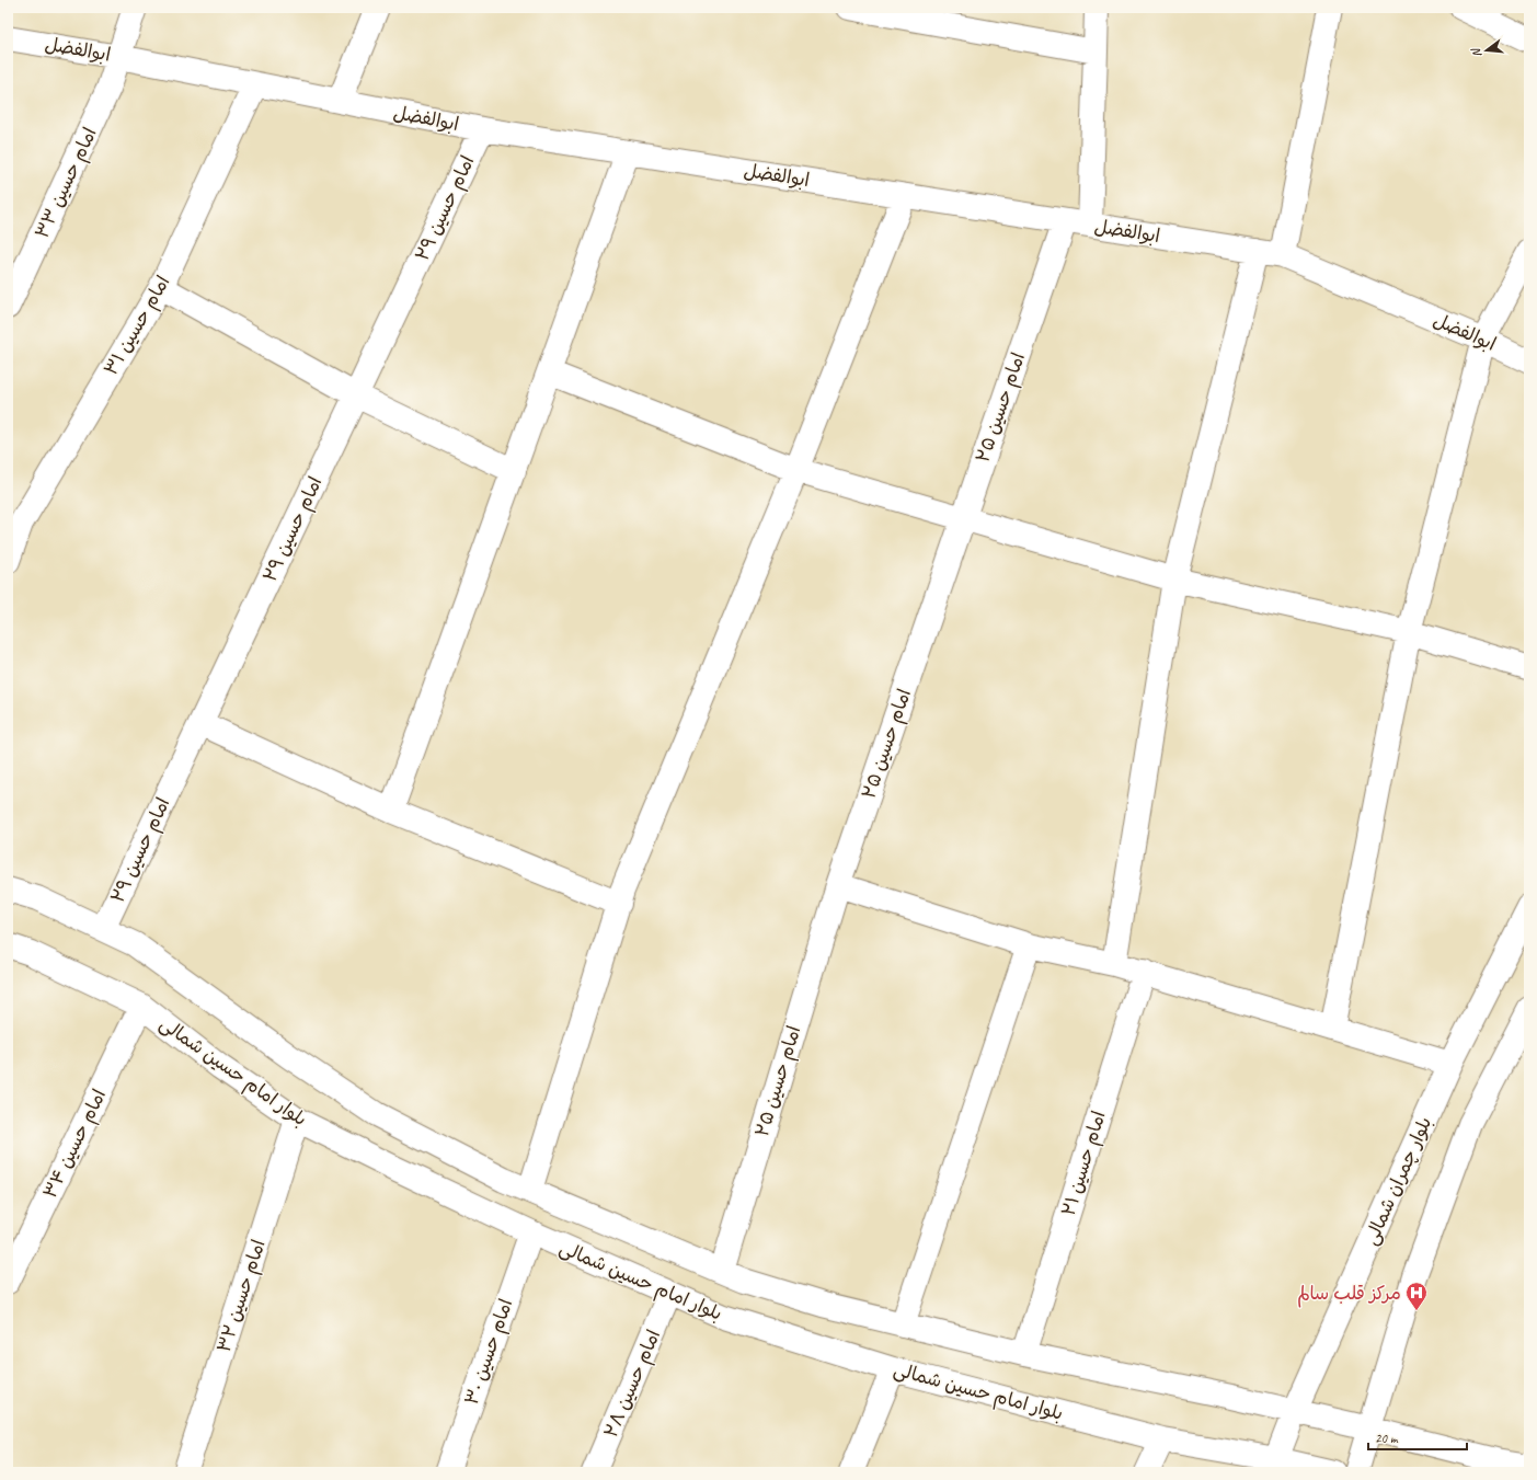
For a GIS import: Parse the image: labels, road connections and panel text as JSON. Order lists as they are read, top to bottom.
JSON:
{
  "streets": {
    "street": [
      "ابوالفضل",
      "امام حسین ۳۳",
      "امام حسین ۲۹",
      "امام حسین ۳۱",
      "امام حسین ۲۵",
      "بلوار امام حسین شمالی",
      "امام حسین ۳۴",
      "امام حسین ۲۱",
      "بلوار چمران شمالی",
      "امام حسین ۳۲",
      "امام حسین ۳۰",
      "امام حسین ۲۸"
    ]
  },
  "crossings": [
    ["ابوالفضل", "امام حسین ۳۳"],
    ["ابوالفضل", "امام حسین ۲۹"],
    ["ابوالفضل", "امام حسین ۳۱"],
    ["ابوالفضل", "امام حسین ۲۵"],
    ["بلوار امام حسین شمالی", "امام حسین ۳۴"],
    ["بلوار امام حسین شمالی", "بلوار چمران شمالی"],
    ["بلوار امام حسین شمالی", "امام حسین ۳۲"],
    ["بلوار امام حسین شمالی", "امام حسین ۳۰"],
    ["بلوار امام حسین شمالی", "امام حسین ۲۸"]
  ],
  "places": {
    "hospital": ["مرکز قلب سالم"]
  },
  "scale_bar": "20 m",
  "north": "left"
}
